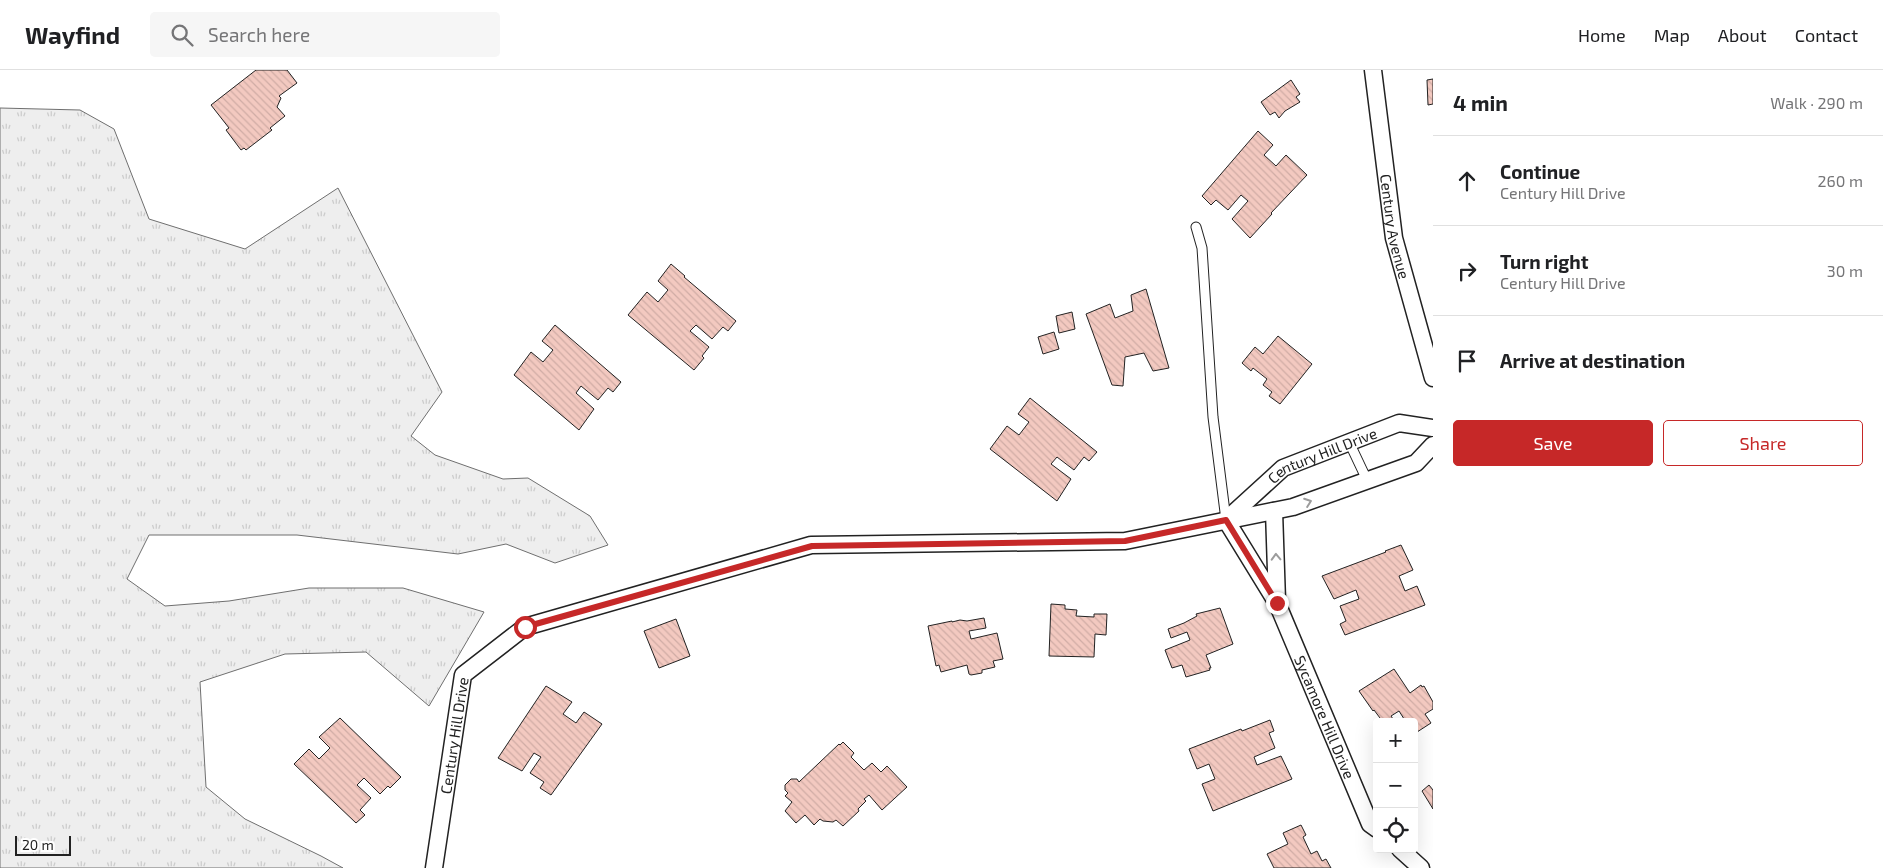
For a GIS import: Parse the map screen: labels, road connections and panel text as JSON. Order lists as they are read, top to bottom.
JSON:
{
  "streets": {
    "street": ["Century Avenue", "Century Hill Drive", "Sycamore Hill Drive"]
  },
  "crossings": [
    ["Century Hill Drive", "Sycamore Hill Drive"]
  ],
  "scale_bar": "20 m",
  "page": {
    "header": "Wayfind",
    "search": "Search here",
    "nav": [
      "Home",
      "Map",
      "About",
      "Contact"
    ],
    "heading": ["4 min", "Walk · 290 m"],
    "list": [
      ["Continue", "Century Hill Drive", "260 m"],
      ["Turn right", "Century Hill Drive", "30 m"],
      "Arrive at destination"
    ],
    "buttons": ["Save", "Share"],
    "map_buttons": ["+", "−"],
    "scale": "20 m"
  }
}
